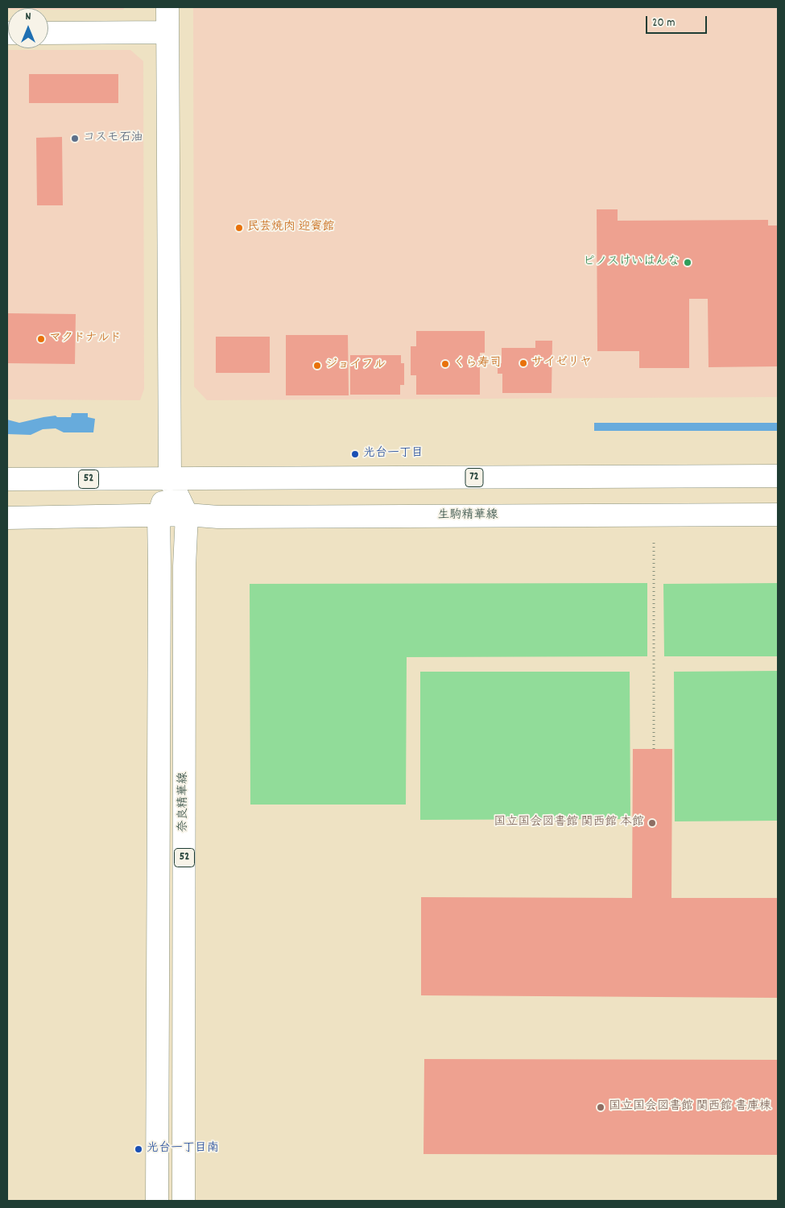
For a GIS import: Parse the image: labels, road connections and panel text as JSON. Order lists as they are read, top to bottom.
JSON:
{
  "streets": {
    "main road": [
      "72",
      "52",
      "生駒精華線",
      "奈良精華線"
    ]
  },
  "crossings": [
    ["72", "52"],
    ["72", "奈良精華線"],
    ["52", "生駒精華線"],
    ["52", "奈良精華線"],
    ["生駒精華線", "奈良精華線"]
  ],
  "places": [
    "コスモ石油",
    "民芸焼肉 迎賓館",
    "ピノスけいはんな",
    "マクドナルド",
    "サイゼリヤ",
    "くら寿司",
    "ジョイフル",
    "光台一丁目",
    "国立国会図書館 関西館 本館",
    "国立国会図書館 関西館 書庫棟",
    "光台一丁目南"
  ],
  "scale_bar": "20 m",
  "north": "top"
}
